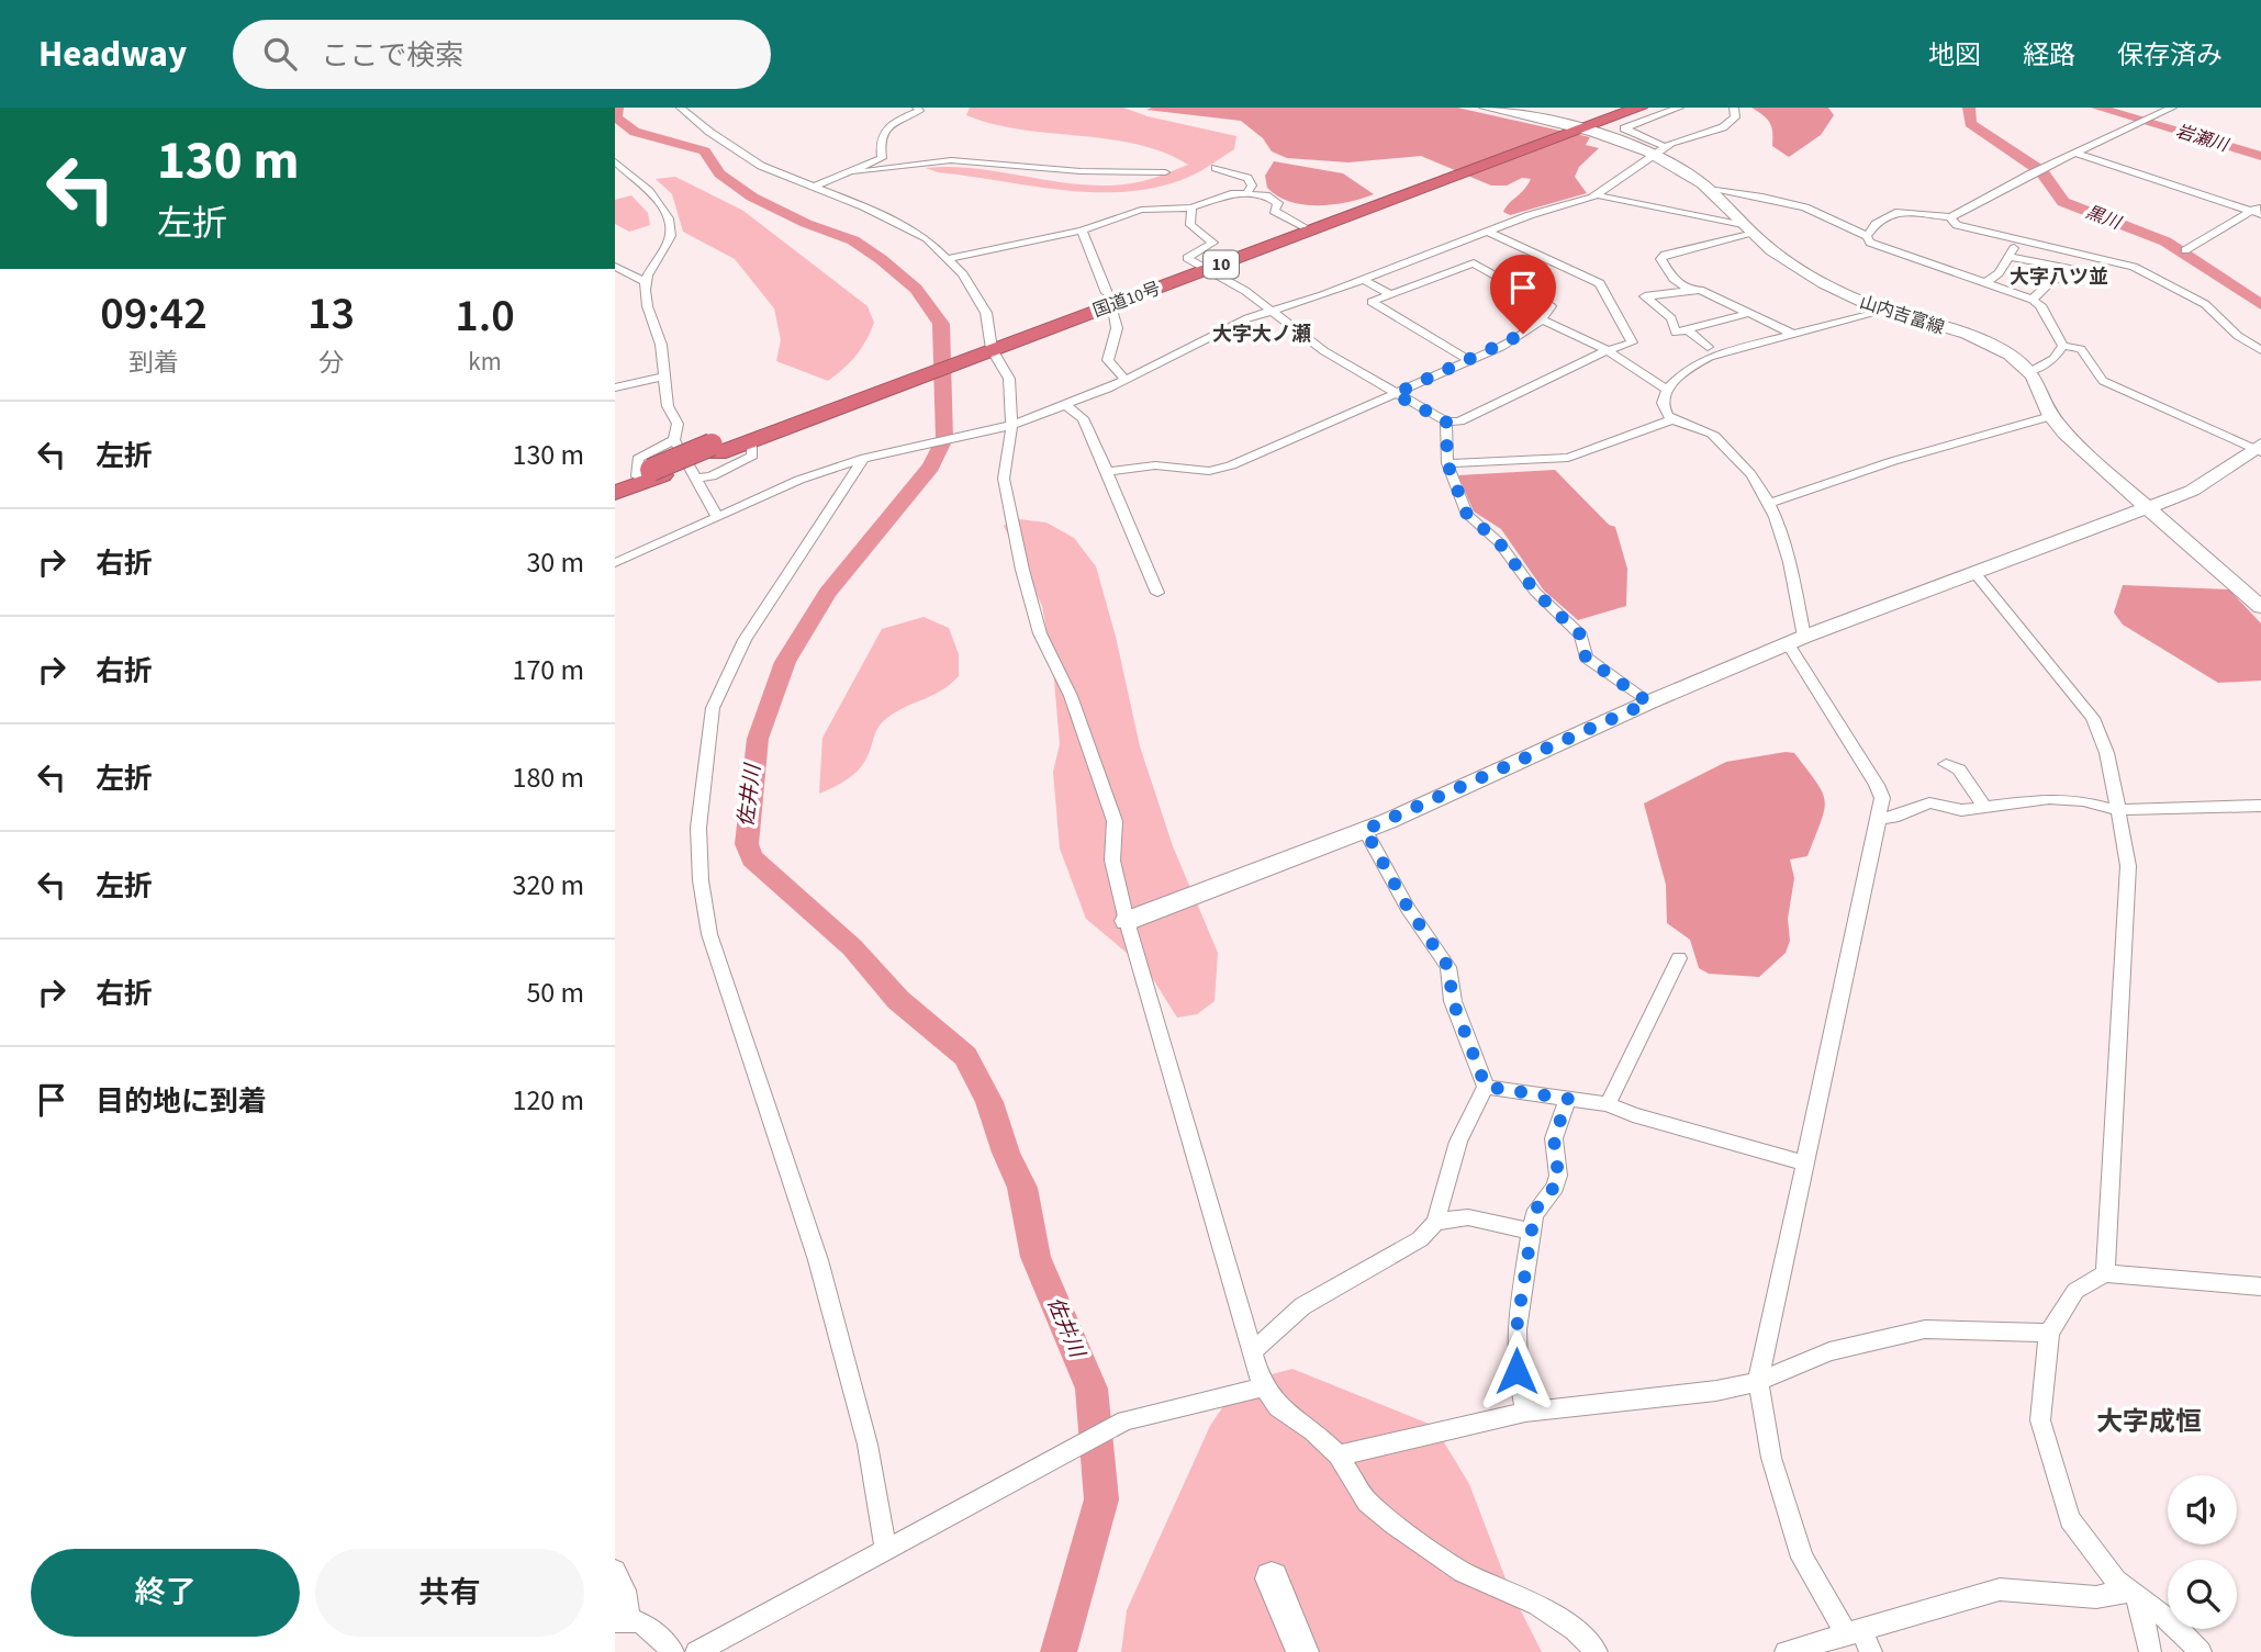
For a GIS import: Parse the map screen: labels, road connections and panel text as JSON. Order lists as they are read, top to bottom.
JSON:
{
  "streets": {
    "highway": ["10", "国道10号"],
    "main road": ["山内吉富線"]
  },
  "crossings": [
    ["国道10号", "山内吉富線"]
  ],
  "districts": ["大字八ツ並", "大字大ノ瀬", "大字成恒"],
  "water": ["岩瀬川", "黒川", "佐井川"],
  "page": {
    "header": "Headway",
    "search": "ここで検索",
    "nav": ["地図", "経路", "保存済み"],
    "turn": ["130 m", "左折"],
    "eta": [
      "09:42",
      "到着",
      "13",
      "分",
      "1.0",
      "km"
    ],
    "list": [
      {
        "name": "左折",
        "value": "130 m"
      },
      {
        "name": "右折",
        "value": "30 m"
      },
      {
        "name": "右折",
        "value": "170 m"
      },
      {
        "name": "左折",
        "value": "180 m"
      },
      {
        "name": "左折",
        "value": "320 m"
      },
      {
        "name": "右折",
        "value": "50 m"
      },
      {
        "name": "目的地に到着",
        "value": "120 m"
      }
    ],
    "buttons": ["終了", "共有"]
  }
}
